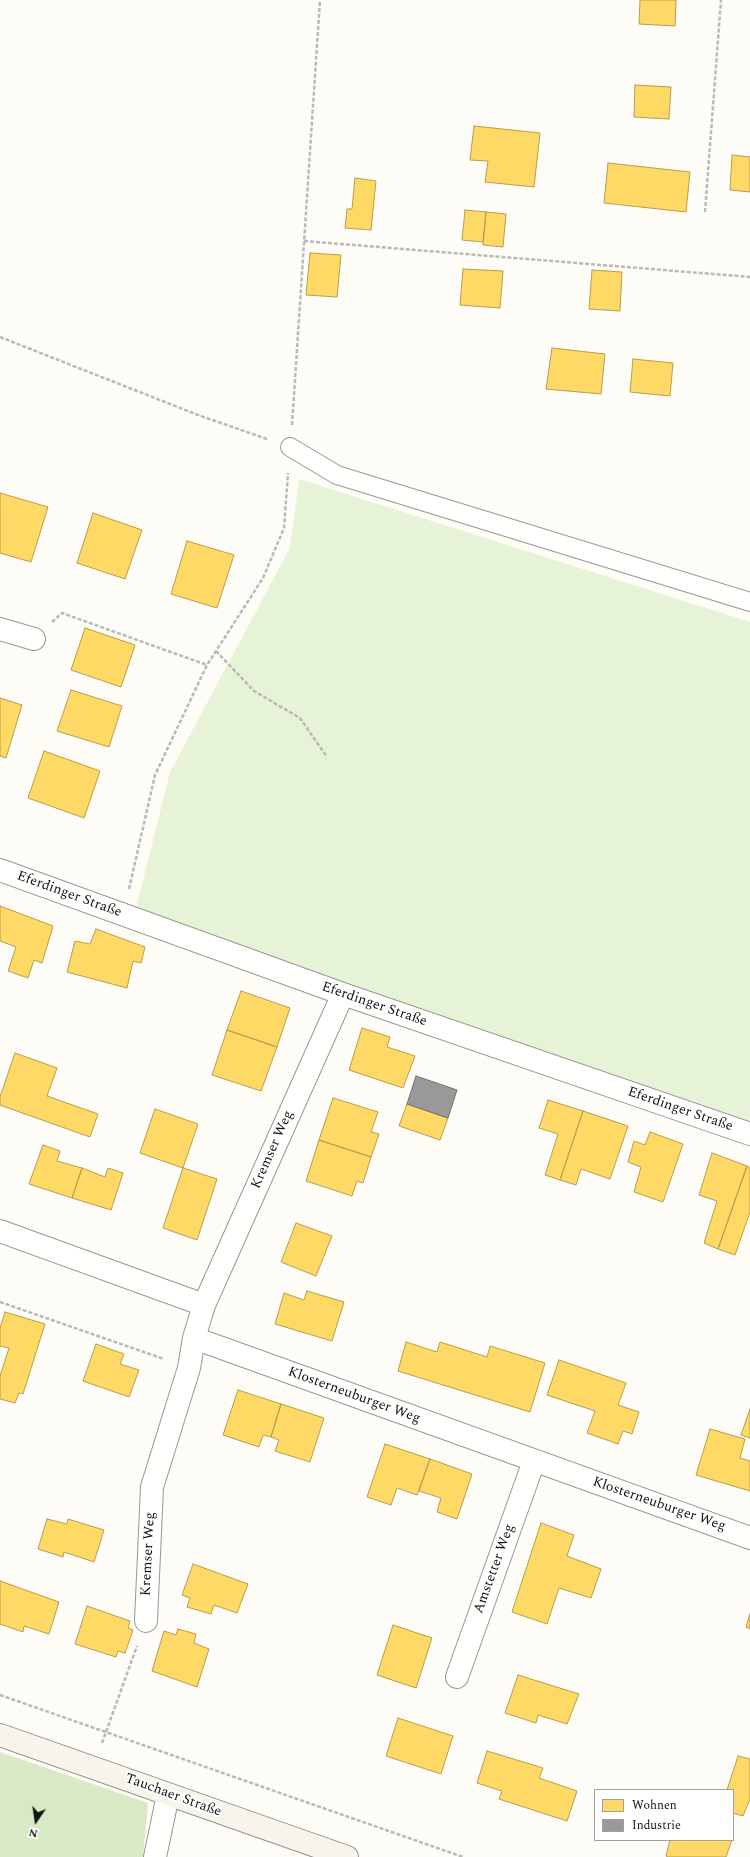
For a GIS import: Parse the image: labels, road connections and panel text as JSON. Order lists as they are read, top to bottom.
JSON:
{
  "streets": {
    "main road": ["Tauchaer Straße"],
    "street": [
      "Eferdinger Straße",
      "Kremser Weg",
      "Klosterneuburger Weg",
      "Amstetter Weg"
    ]
  },
  "crossings": [
    ["Eferdinger Straße", "Kremser Weg"],
    ["Kremser Weg", "Klosterneuburger Weg"],
    ["Klosterneuburger Weg", "Amstetter Weg"]
  ],
  "legend": ["Wohnen", "Industrie"],
  "north": "bottom"
}
